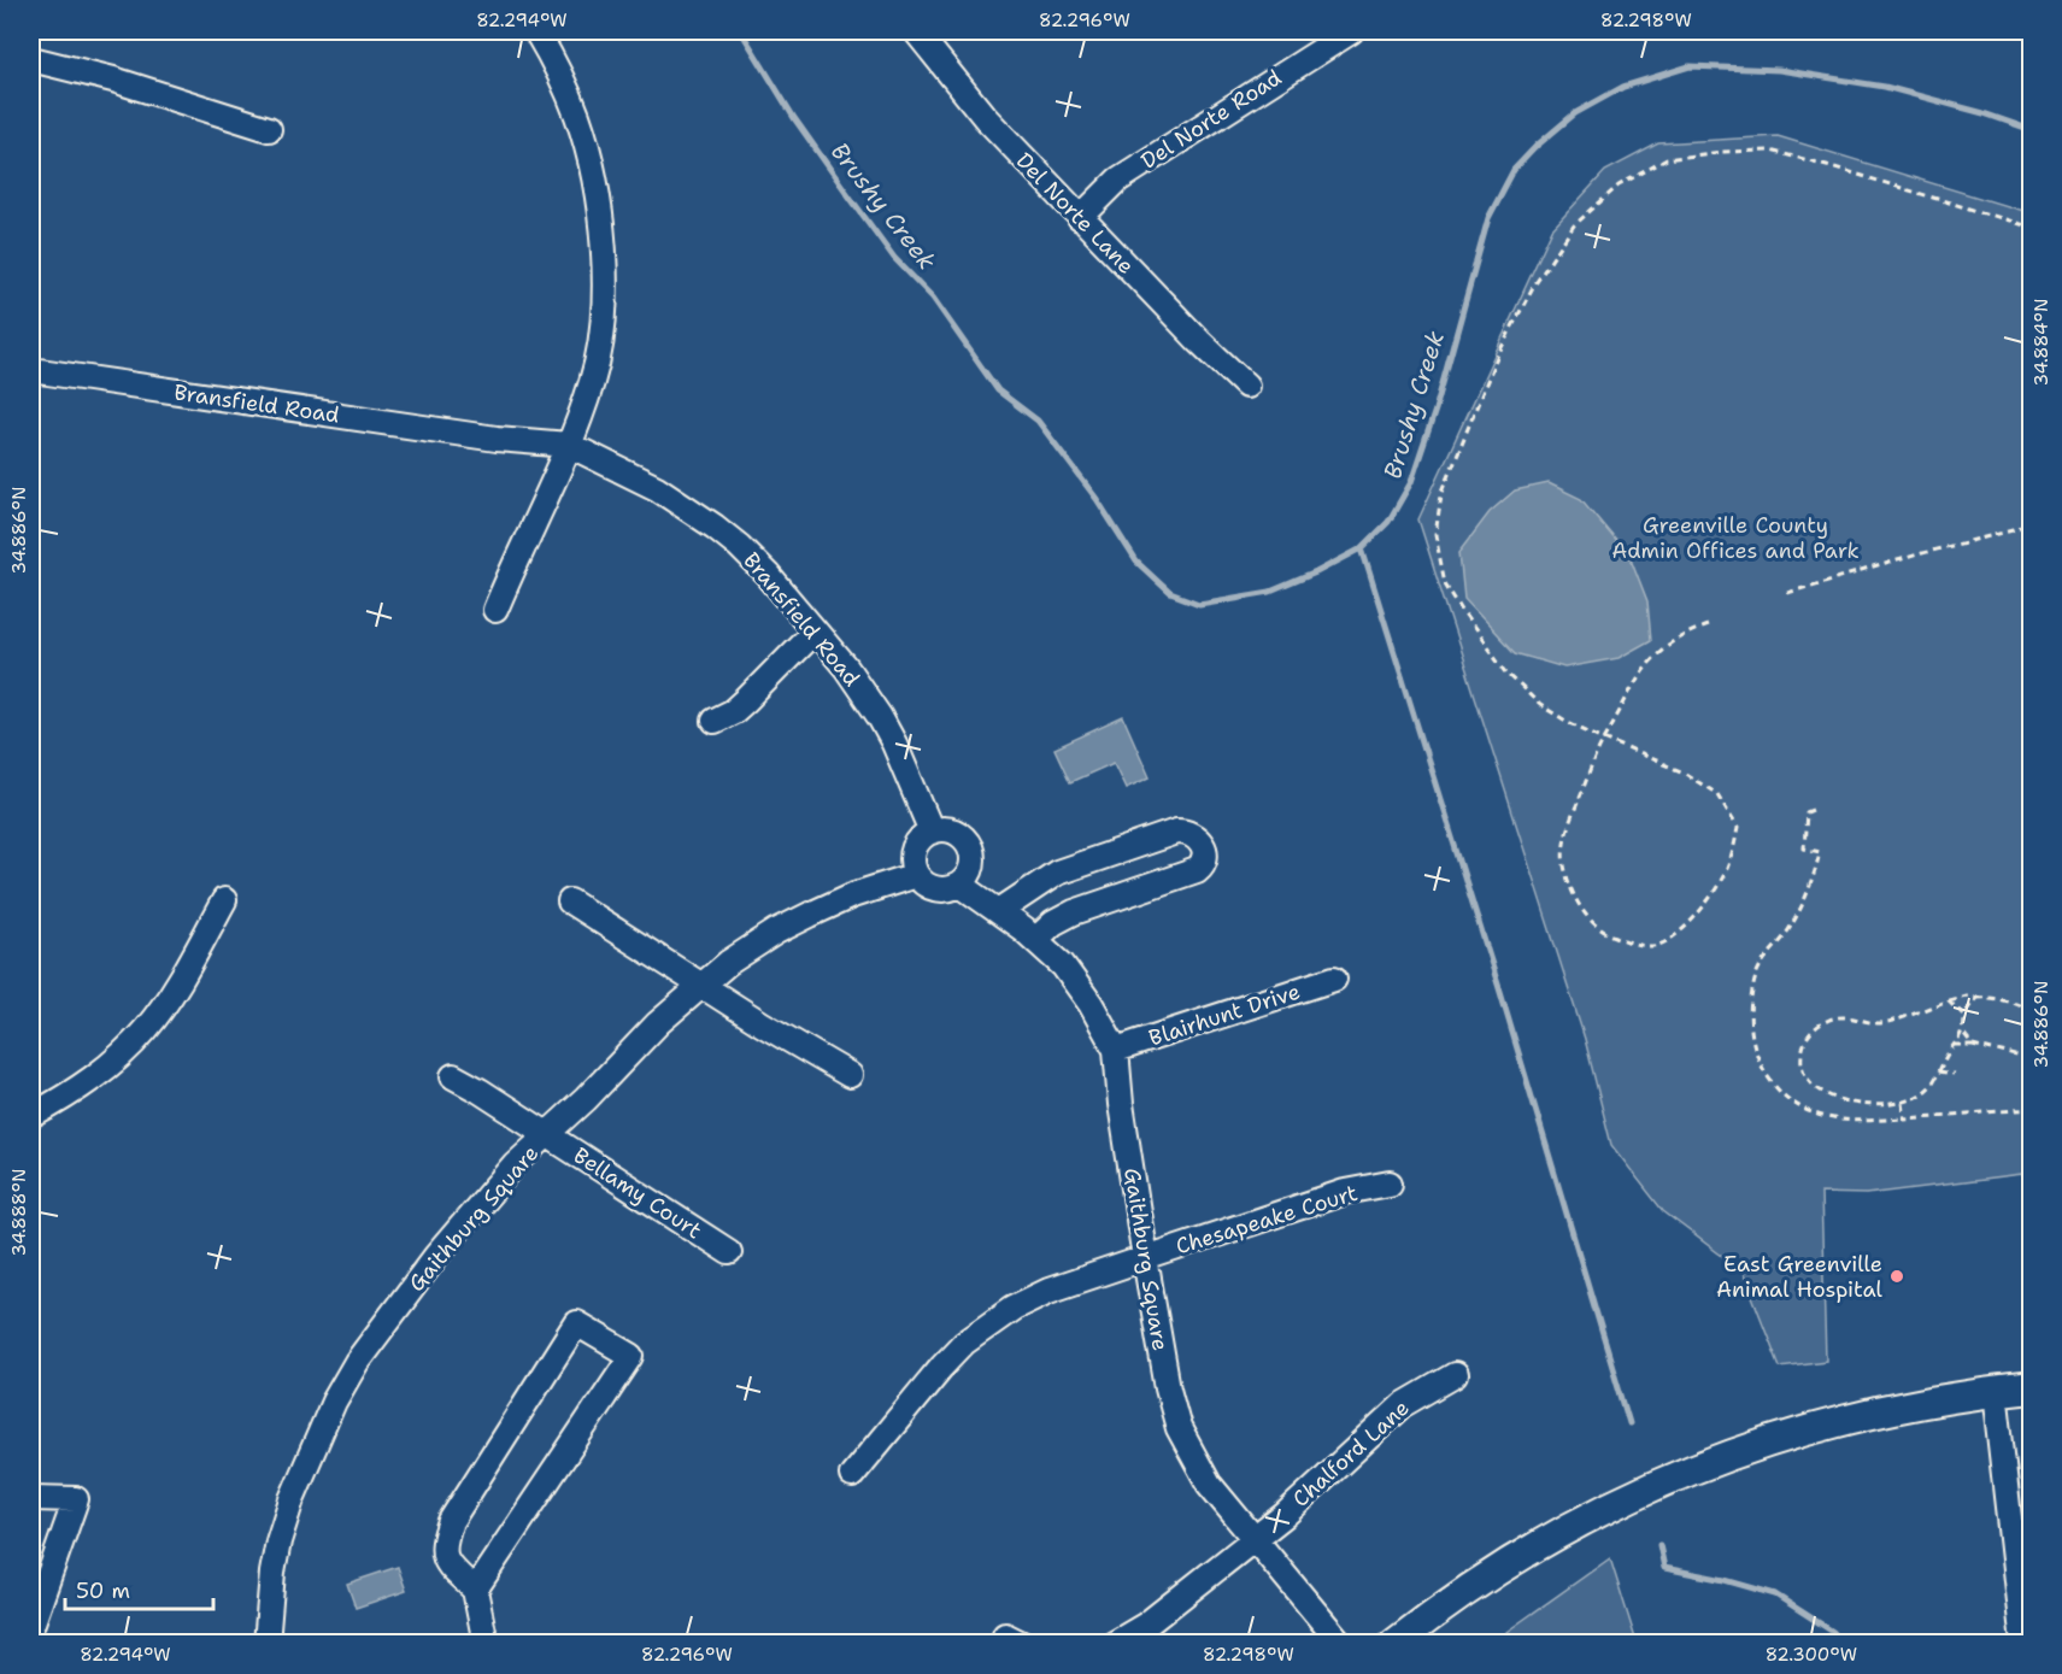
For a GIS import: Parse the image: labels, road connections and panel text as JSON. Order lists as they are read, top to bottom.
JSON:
{
  "streets": {
    "street": [
      "Del Norte Road",
      "Del Norte Lane",
      "Bransfield Road",
      "Blairhunt Drive",
      "Bellamy Court",
      "Gaithburg Square",
      "Chesapeake Court",
      "Chalford Lane"
    ]
  },
  "crossings": [
    ["Del Norte Road", "Del Norte Lane"],
    ["Bransfield Road", "Gaithburg Square"],
    ["Blairhunt Drive", "Gaithburg Square"],
    ["Bellamy Court", "Gaithburg Square"],
    ["Gaithburg Square", "Chesapeake Court"],
    ["Gaithburg Square", "Chalford Lane"]
  ],
  "water": ["Brushy Creek"],
  "parks": ["Greenville County Admin Offices and Park"],
  "places": ["East Greenville Animal Hospital"],
  "scale_bar": "50 m",
  "coordinates": [
    "82.294°W",
    "82.296°W",
    "82.298°W",
    "34.884°N",
    "34.886°N",
    "34.888°N",
    "82.300°W"
  ]
}
